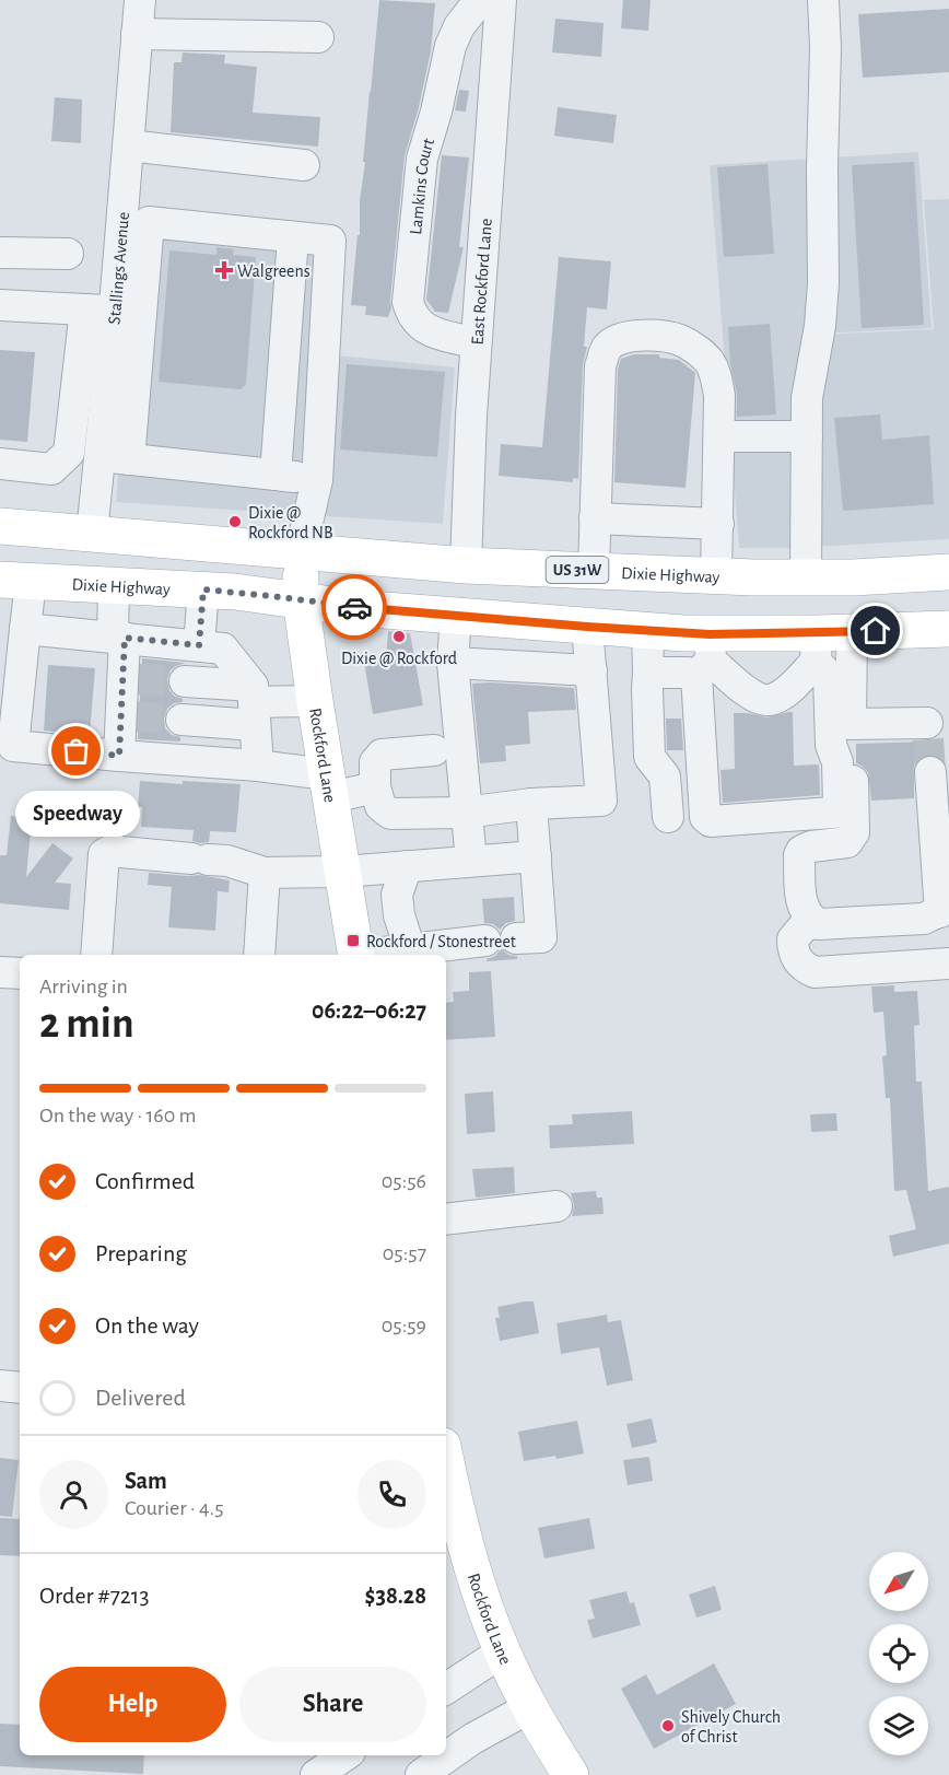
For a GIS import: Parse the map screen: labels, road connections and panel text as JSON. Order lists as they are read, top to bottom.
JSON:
{
  "streets": {
    "main road": ["US 31W", "Dixie Highway", "Rockford Lane"],
    "street": ["Lamkins Court", "Stallings Avenue", "East Rockford Lane"]
  },
  "crossings": [
    ["Lamkins Court", "East Rockford Lane"],
    ["Stallings Avenue", "Dixie Highway"],
    ["East Rockford Lane", "Dixie Highway"],
    ["Dixie Highway", "Rockford Lane"]
  ],
  "places": {
    "health": ["Walgreens"],
    "other": [
      "Dixie @ Rockford NB",
      "Dixie @ Rockford",
      "Speedway",
      "Shively Church of Christ"
    ],
    "transit": ["Rockford / Stonestreet"]
  },
  "north": "bottom left",
  "page": {
    "bubble": "Speedway",
    "heading": ["2 min", "Arriving in", "06:22–06:27"],
    "panel": [
      "Sam",
      "Courier · 4.5",
      "Order #7213",
      "$38.28"
    ],
    "bar": "On the way · 160 m",
    "list": [
      ["Confirmed", "05:56"],
      ["Preparing", "05:57"],
      ["On the way", "05:59"],
      "Delivered"
    ],
    "buttons": ["Help", "Share"]
  }
}
